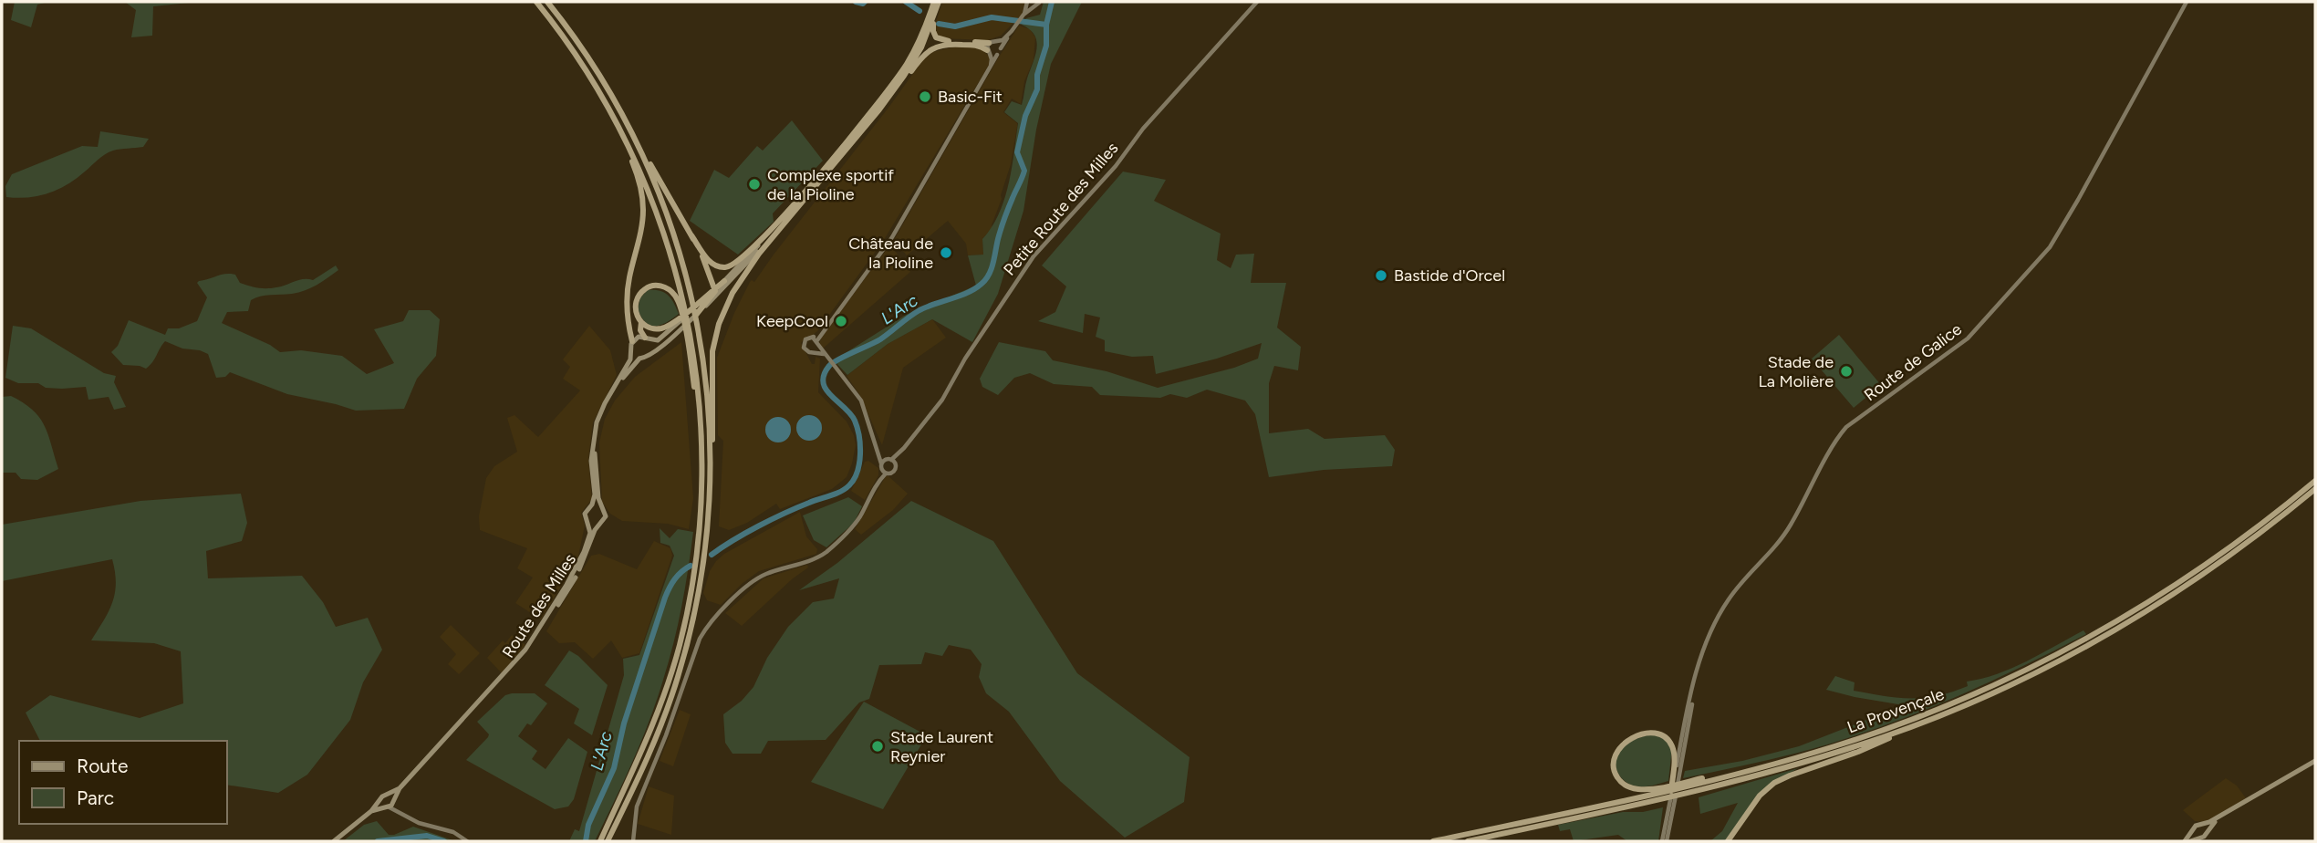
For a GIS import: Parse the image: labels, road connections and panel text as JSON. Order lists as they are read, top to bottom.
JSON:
{
  "streets": {
    "highway": ["La Provençale"],
    "main road": ["Petite Route des Milles", "Route de Galice", "Route des Milles"]
  },
  "water": ["L'Arc"],
  "places": [
    "Basic-Fit",
    "Complexe sportif de la Pioline",
    "Château de la Pioline",
    "Bastide d'Orcel",
    "KeepCool",
    "Stade de La Molière",
    "Stade Laurent Reynier"
  ],
  "legend": ["Route", "Parc"]
}
